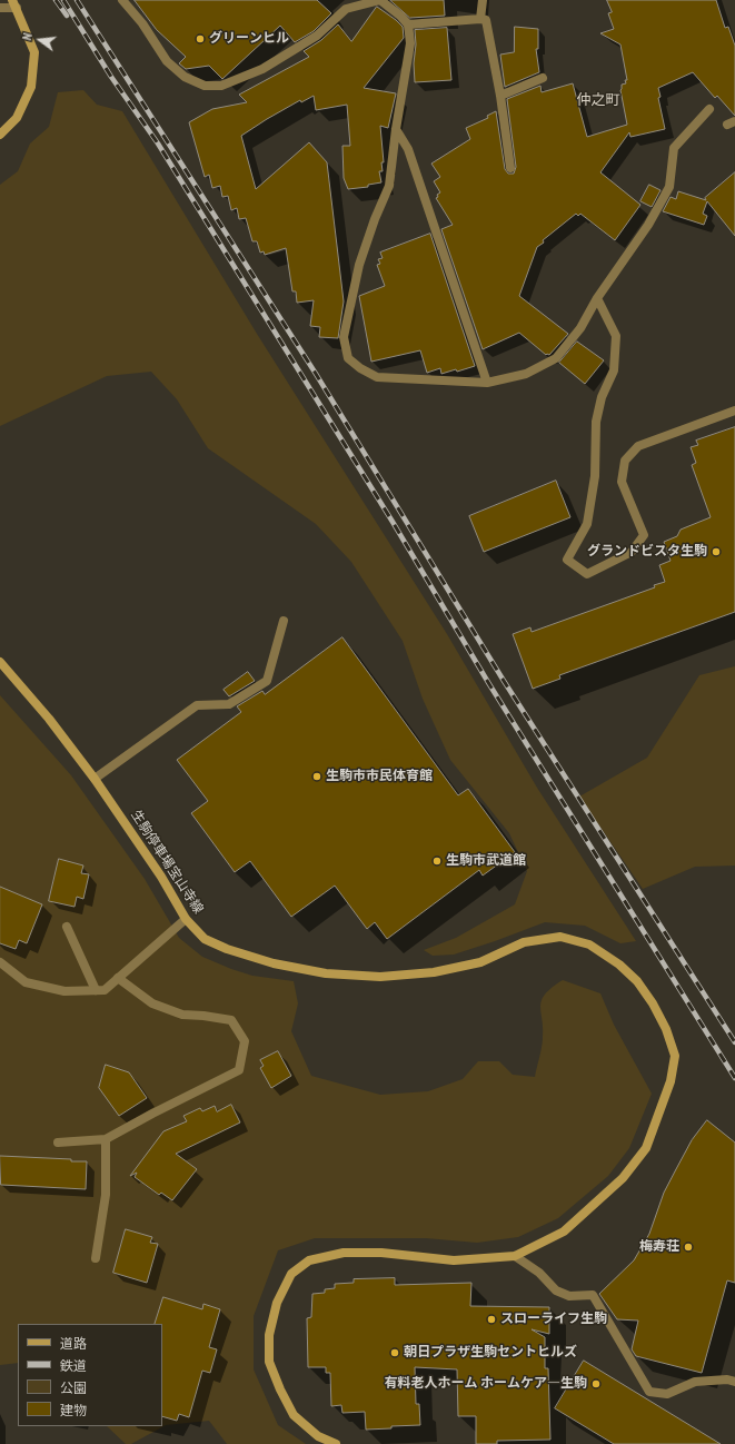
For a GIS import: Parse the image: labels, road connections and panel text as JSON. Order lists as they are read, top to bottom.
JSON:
{
  "streets": {
    "main road": ["生駒停車場宝山寺線"]
  },
  "districts": ["仲之町"],
  "places": [
    "グリーンヒル",
    "グランドビスタ生駒",
    "生駒市市民体育館",
    "生駒市武道館",
    "梅寿荘",
    "スローライフ生駒",
    "朝日プラザ生駒セントヒルズ",
    "有料老人ホーム ホームケア―生駒"
  ],
  "legend": [
    "道路",
    "鉄道",
    "公園",
    "建物"
  ],
  "north": "left"
}
